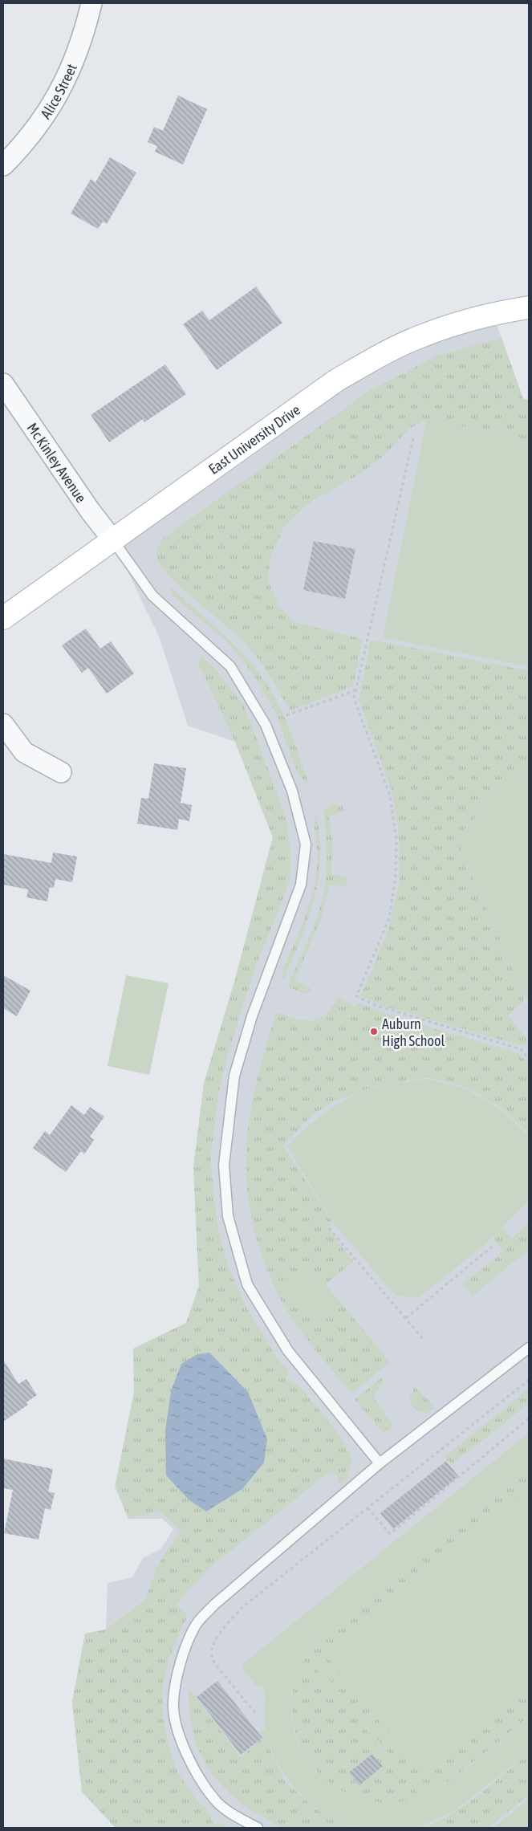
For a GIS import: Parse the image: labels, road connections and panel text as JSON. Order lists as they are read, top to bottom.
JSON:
{
  "streets": {
    "main road": ["East University Drive"],
    "street": ["Alice Street", "Mc Kinley Avenue"]
  },
  "crossings": [
    ["East University Drive", "Mc Kinley Avenue"]
  ],
  "places": ["Auburn High School"]
}
